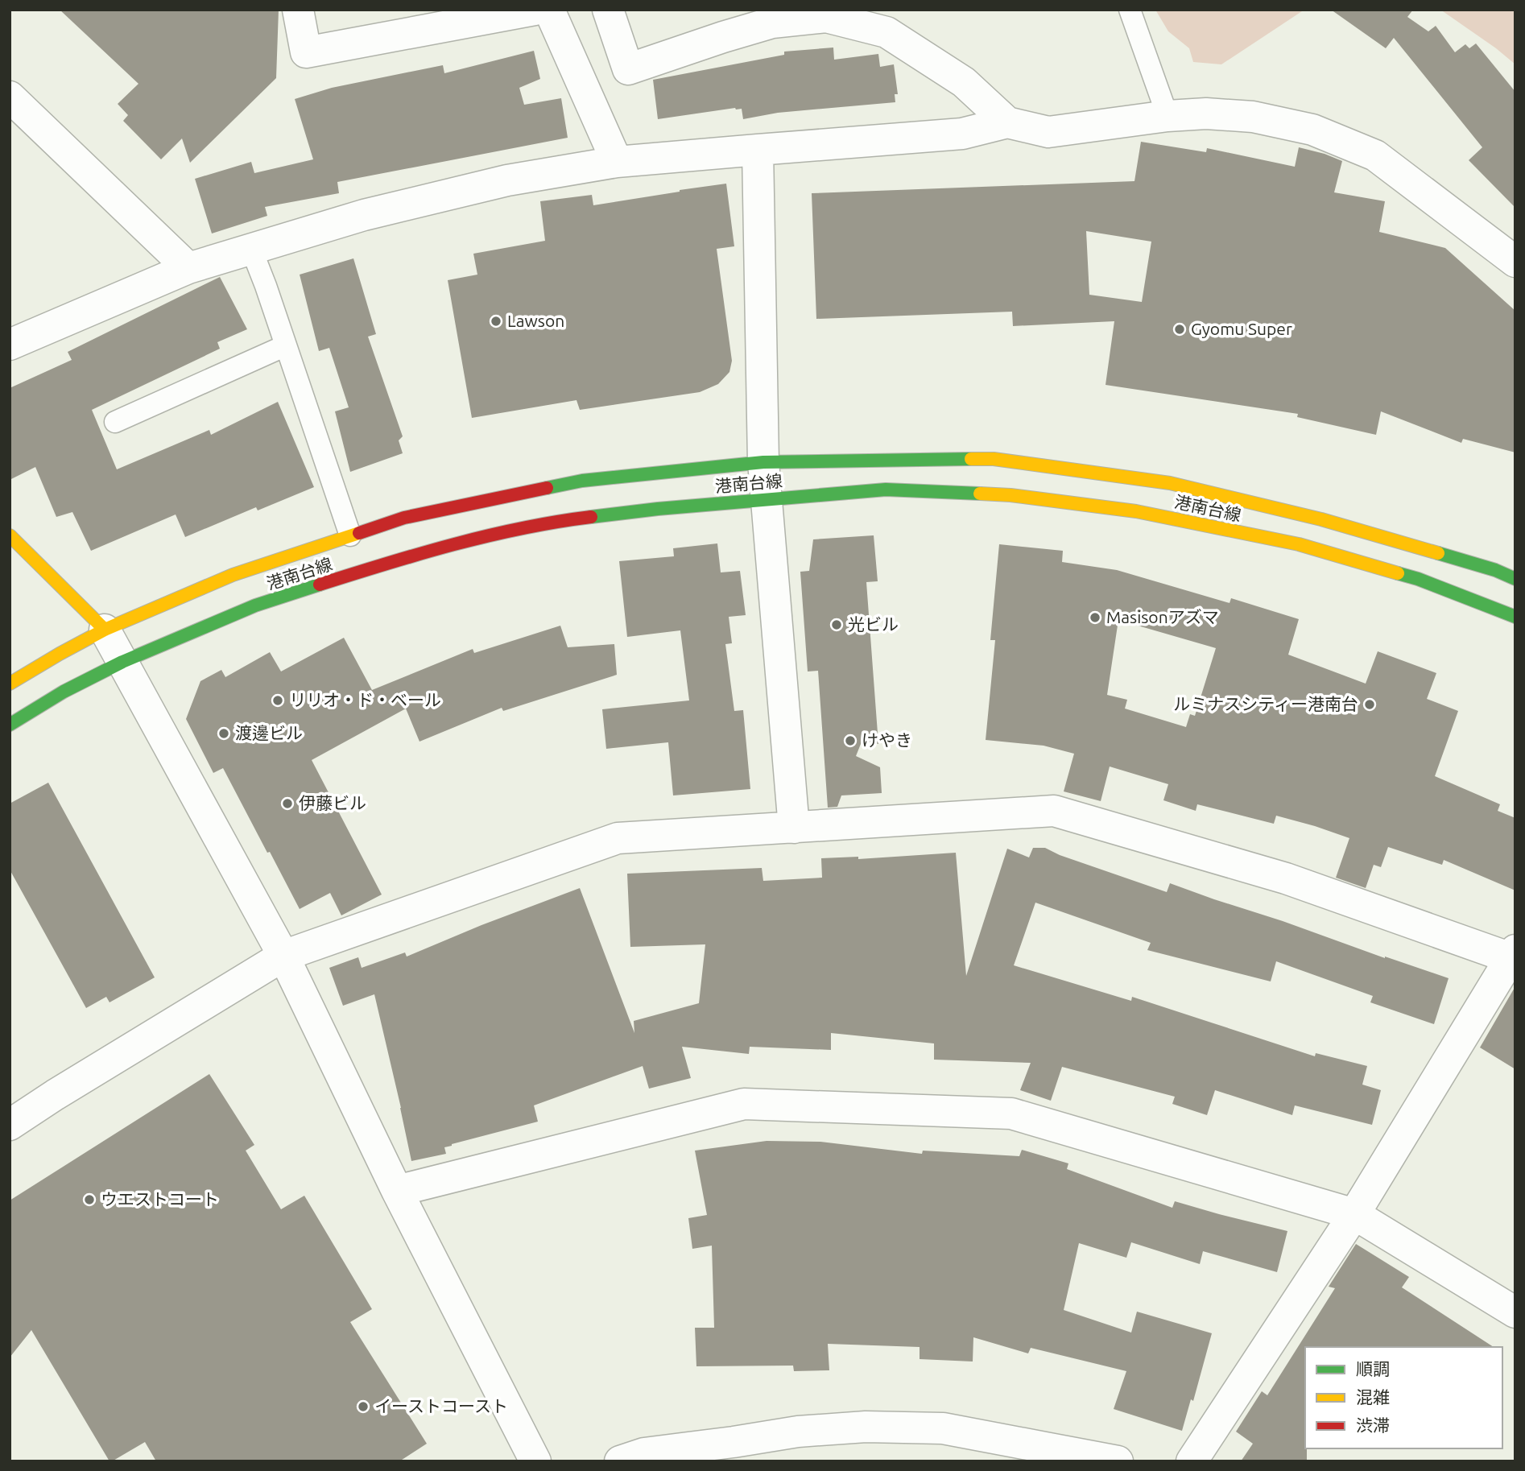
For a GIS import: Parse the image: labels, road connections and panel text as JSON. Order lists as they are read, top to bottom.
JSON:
{
  "streets": {
    "street": ["港南台線"]
  },
  "places": [
    "Lawson",
    "Gyomu Super",
    "Masisonアズマ",
    "光ビル",
    "リリオ・ド・ベール",
    "ルミナスシティー港南台",
    "渡邊ビル",
    "けやき",
    "伊藤ビル",
    "ウエストコート",
    "イーストコースト"
  ],
  "legend": ["順調", "混雑", "渋滞"]
}
